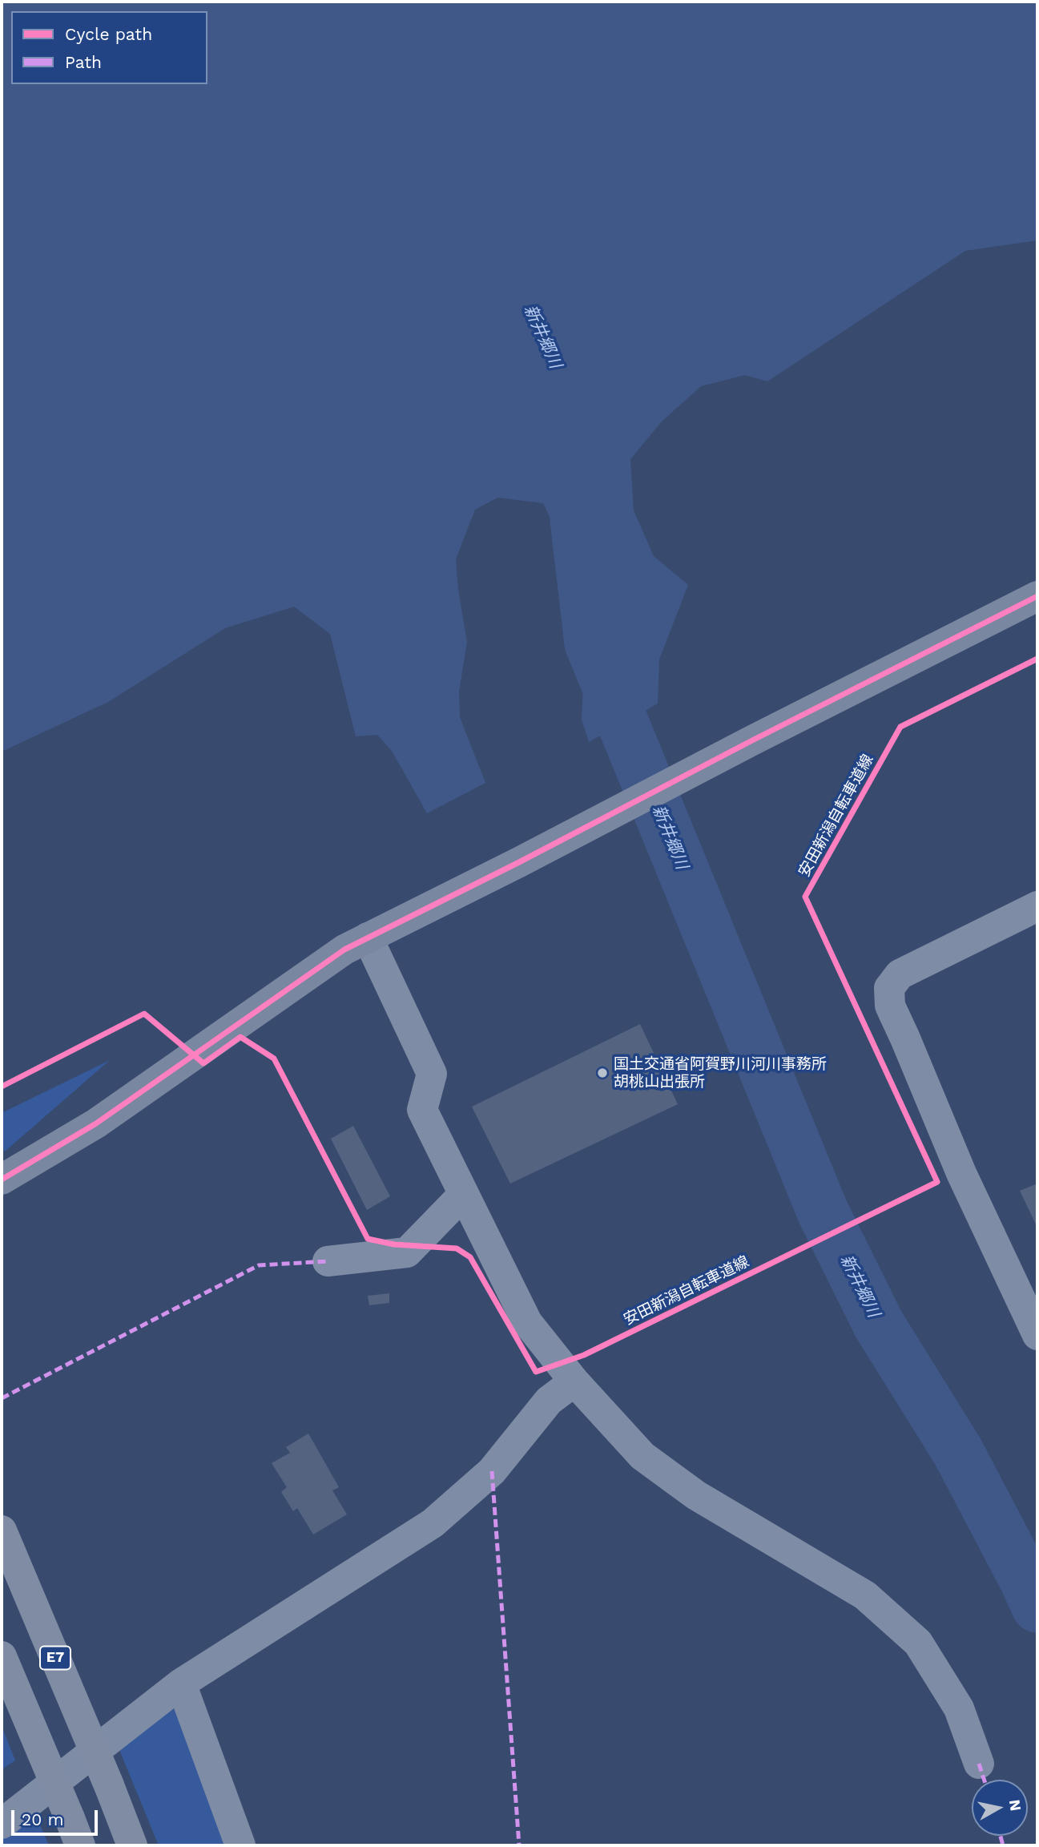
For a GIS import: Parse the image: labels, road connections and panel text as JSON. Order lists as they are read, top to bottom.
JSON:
{
  "streets": {
    "highway": ["E7"],
    "cycle path": ["安田新潟自転車道線"]
  },
  "water": ["新井郷川"],
  "places": ["国土交通省阿賀野川河川事務所 胡桃山出張所"],
  "legend": ["Cycle path", "Path"],
  "scale_bar": "20 m",
  "north": "right"
}
